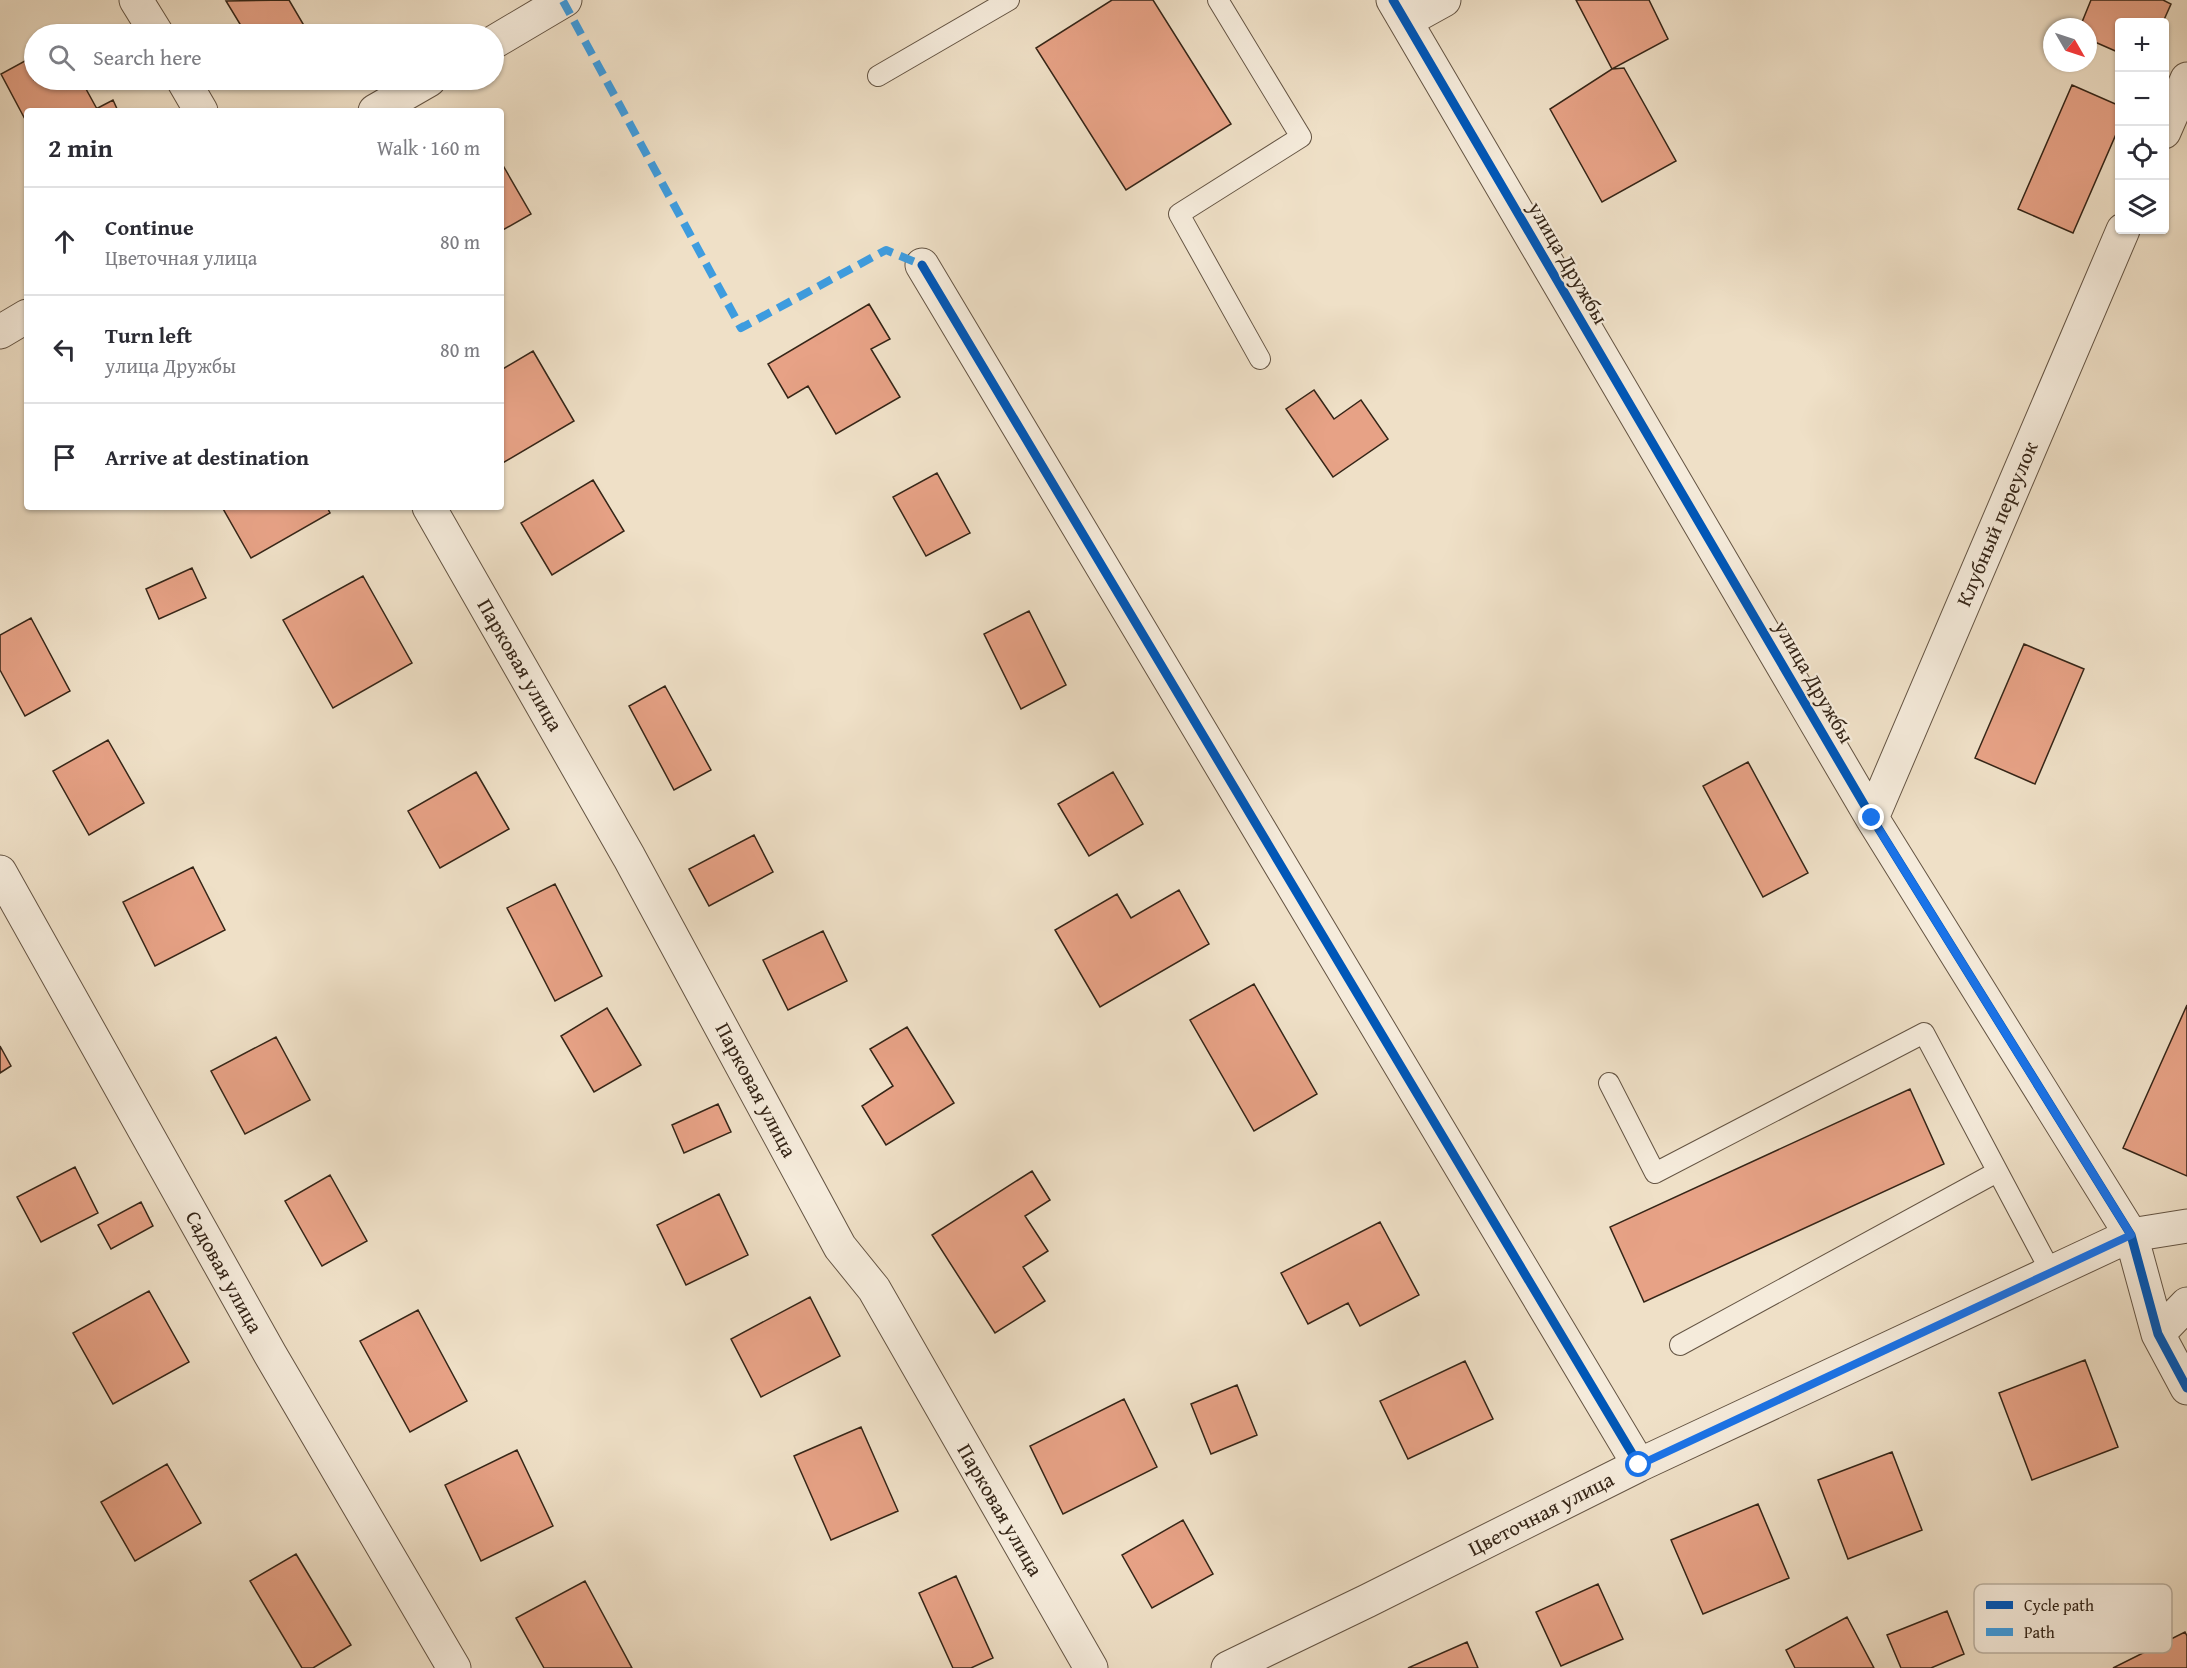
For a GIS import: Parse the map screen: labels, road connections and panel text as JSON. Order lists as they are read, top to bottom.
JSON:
{
  "streets": {
    "street": [
      "улица Дружбы",
      "Клубный переулок",
      "Парковая улица",
      "Садовая улица",
      "Цветочная улица"
    ]
  },
  "crossings": [
    ["улица Дружбы", "Клубный переулок"],
    ["улица Дружбы", "Цветочная улица"]
  ],
  "legend": ["Cycle path", "Path"],
  "north": "bottom right",
  "page": {
    "map_buttons": ["+", "−"],
    "search": "Search here",
    "heading": ["2 min", "Walk · 160 m"],
    "list": [
      ["Continue", "Цветочная улица", "80 m"],
      ["Turn left", "улица Дружбы", "80 m"],
      "Arrive at destination"
    ]
  }
}
